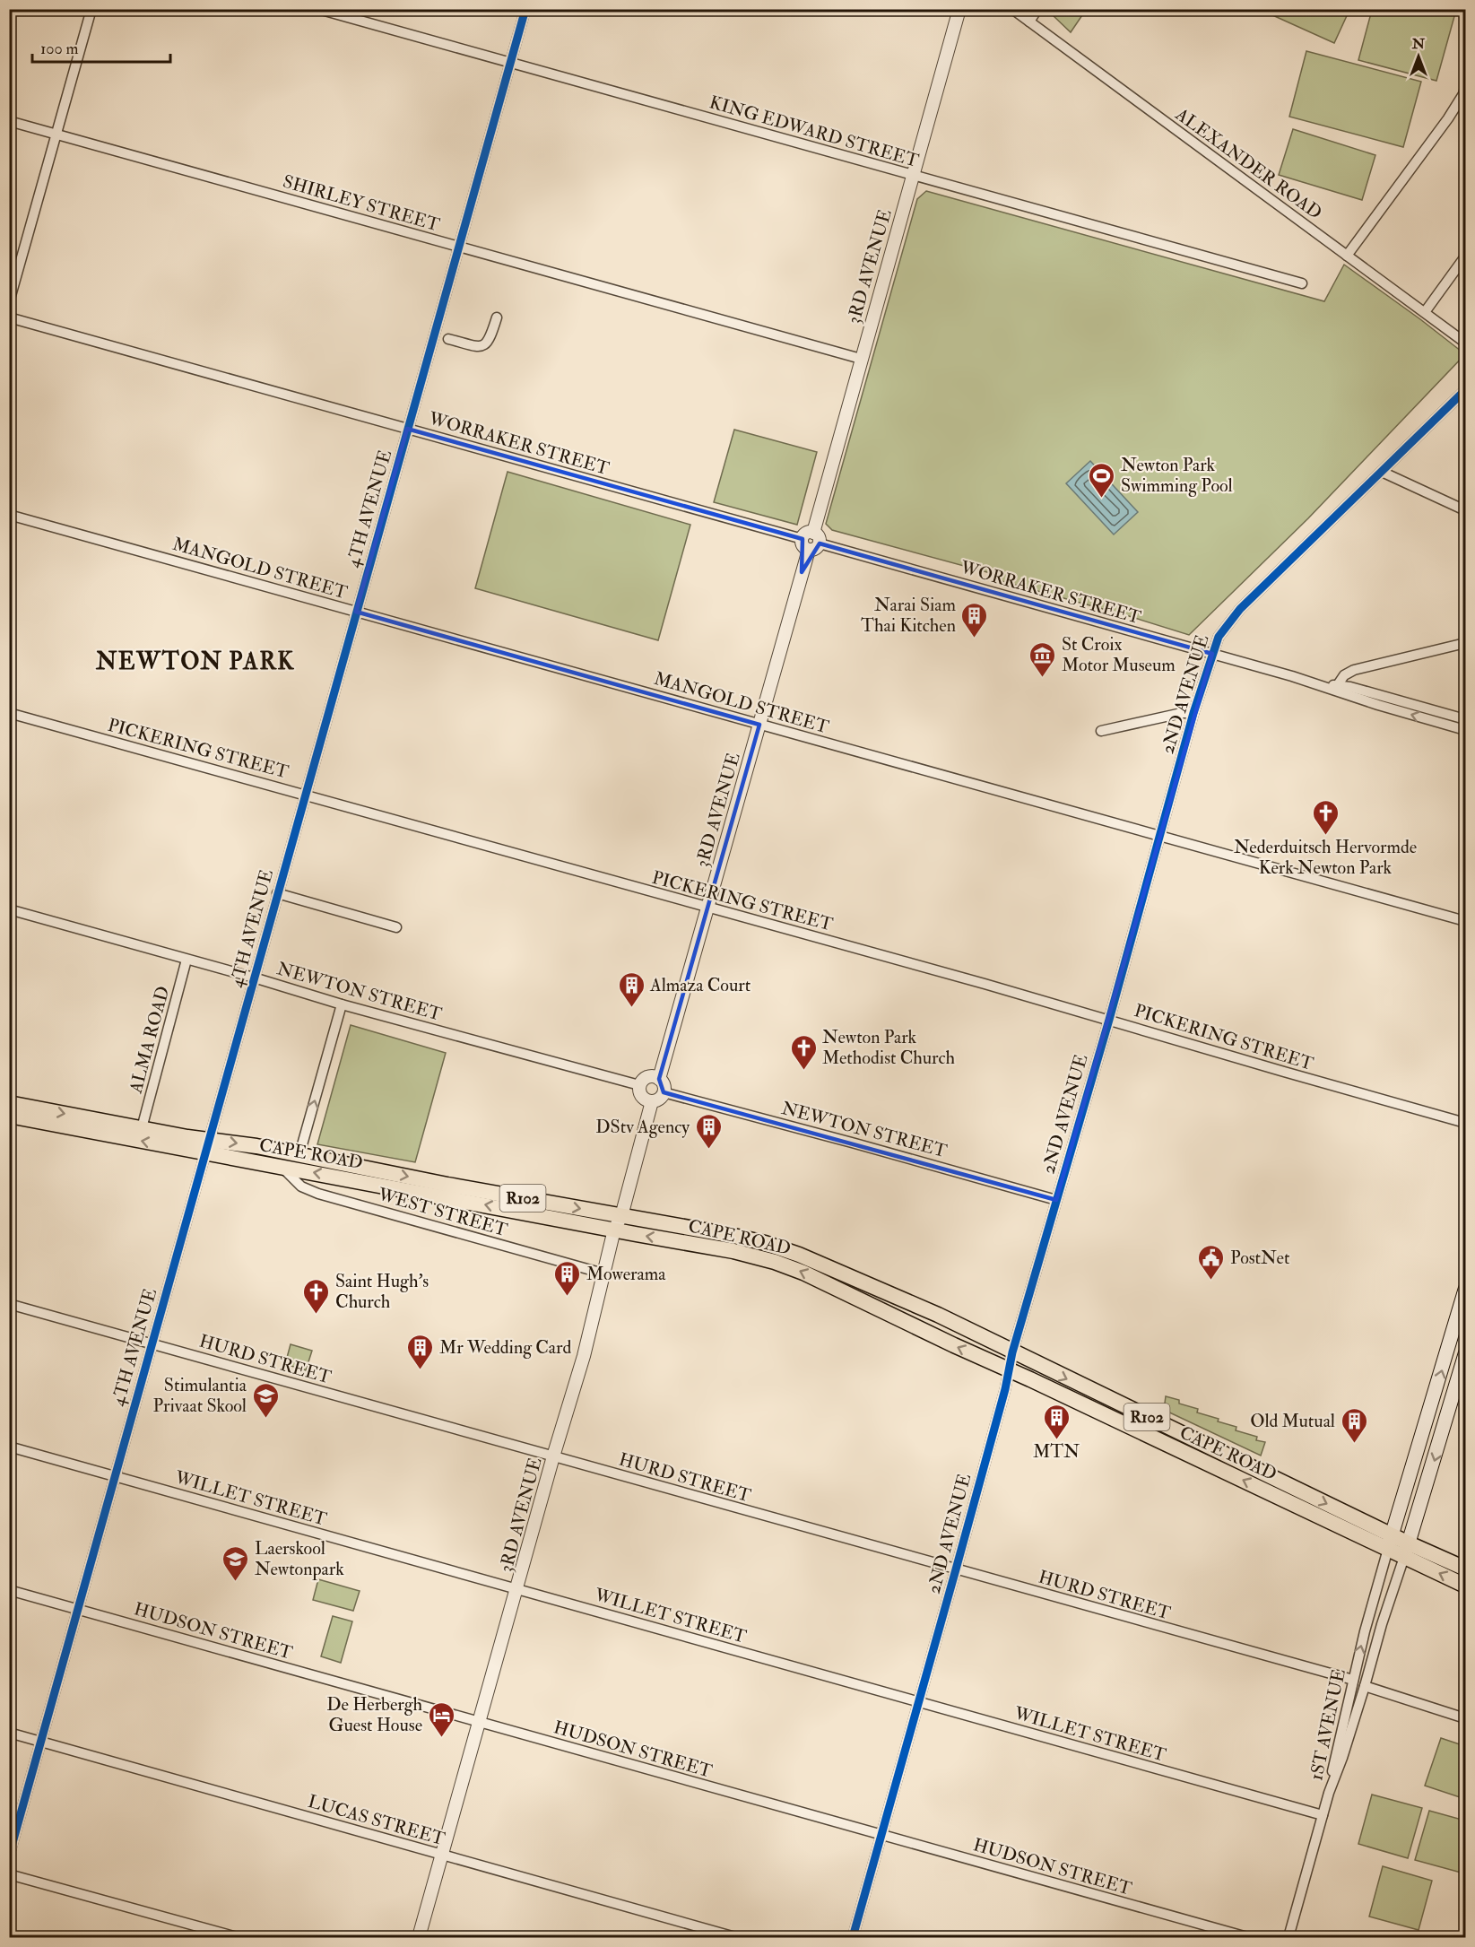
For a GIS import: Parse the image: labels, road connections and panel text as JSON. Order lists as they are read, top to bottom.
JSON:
{
  "streets": {
    "main road": ["CAPE ROAD", "R102"],
    "street": [
      "KING EDWARD STREET",
      "ALEXANDER ROAD",
      "SHIRLEY STREET",
      "3RD AVENUE",
      "WORRAKER STREET",
      "4TH AVENUE",
      "MANGOLD STREET",
      "2ND AVENUE",
      "PICKERING STREET",
      "NEWTON STREET",
      "ALMA ROAD",
      "WEST STREET",
      "HURD STREET",
      "WILLET STREET",
      "HUDSON STREET",
      "1ST AVENUE",
      "LUCAS STREET"
    ]
  },
  "crossings": [
    ["KING EDWARD STREET", "3RD AVENUE"],
    ["KING EDWARD STREET", "4TH AVENUE"],
    ["SHIRLEY STREET", "3RD AVENUE"],
    ["SHIRLEY STREET", "4TH AVENUE"],
    ["3RD AVENUE", "WORRAKER STREET"],
    ["3RD AVENUE", "MANGOLD STREET"],
    ["3RD AVENUE", "PICKERING STREET"],
    ["3RD AVENUE", "NEWTON STREET"],
    ["3RD AVENUE", "CAPE ROAD"],
    ["3RD AVENUE", "WEST STREET"],
    ["3RD AVENUE", "HURD STREET"],
    ["3RD AVENUE", "WILLET STREET"],
    ["3RD AVENUE", "HUDSON STREET"],
    ["3RD AVENUE", "LUCAS STREET"],
    ["WORRAKER STREET", "4TH AVENUE"],
    ["WORRAKER STREET", "2ND AVENUE"],
    ["4TH AVENUE", "MANGOLD STREET"],
    ["4TH AVENUE", "PICKERING STREET"],
    ["4TH AVENUE", "NEWTON STREET"],
    ["4TH AVENUE", "CAPE ROAD"],
    ["4TH AVENUE", "HURD STREET"],
    ["4TH AVENUE", "WILLET STREET"],
    ["4TH AVENUE", "HUDSON STREET"],
    ["4TH AVENUE", "LUCAS STREET"],
    ["MANGOLD STREET", "2ND AVENUE"],
    ["2ND AVENUE", "PICKERING STREET"],
    ["2ND AVENUE", "NEWTON STREET"],
    ["2ND AVENUE", "CAPE ROAD"],
    ["2ND AVENUE", "HURD STREET"],
    ["2ND AVENUE", "WILLET STREET"],
    ["2ND AVENUE", "HUDSON STREET"],
    ["NEWTON STREET", "ALMA ROAD"],
    ["ALMA ROAD", "CAPE ROAD"],
    ["CAPE ROAD", "WEST STREET"],
    ["CAPE ROAD", "1ST AVENUE"],
    ["HURD STREET", "1ST AVENUE"]
  ],
  "districts": ["NEWTON PARK"],
  "places": {
    "sports": ["Newton Park Swimming Pool"],
    "building": [
      "Narai Siam Thai Kitchen",
      "Almaza Court",
      "DStv Agency",
      "Mowerama",
      "Mr Wedding Card",
      "MTN",
      "Old Mutual"
    ],
    "museum": ["St Croix Motor Museum"],
    "church": ["Nederduitsch Hervormde Kerk Newton Park", "Newton Park Methodist Church", "Saint Hugh's Church"],
    "public building": ["PostNet"],
    "school or university": ["Stimulantia Privaat Skool", "Laerskool Newtonpark"],
    "hotel": ["De Herbergh Guest House"]
  },
  "scale_bar": "100 m",
  "north": "top"
}
